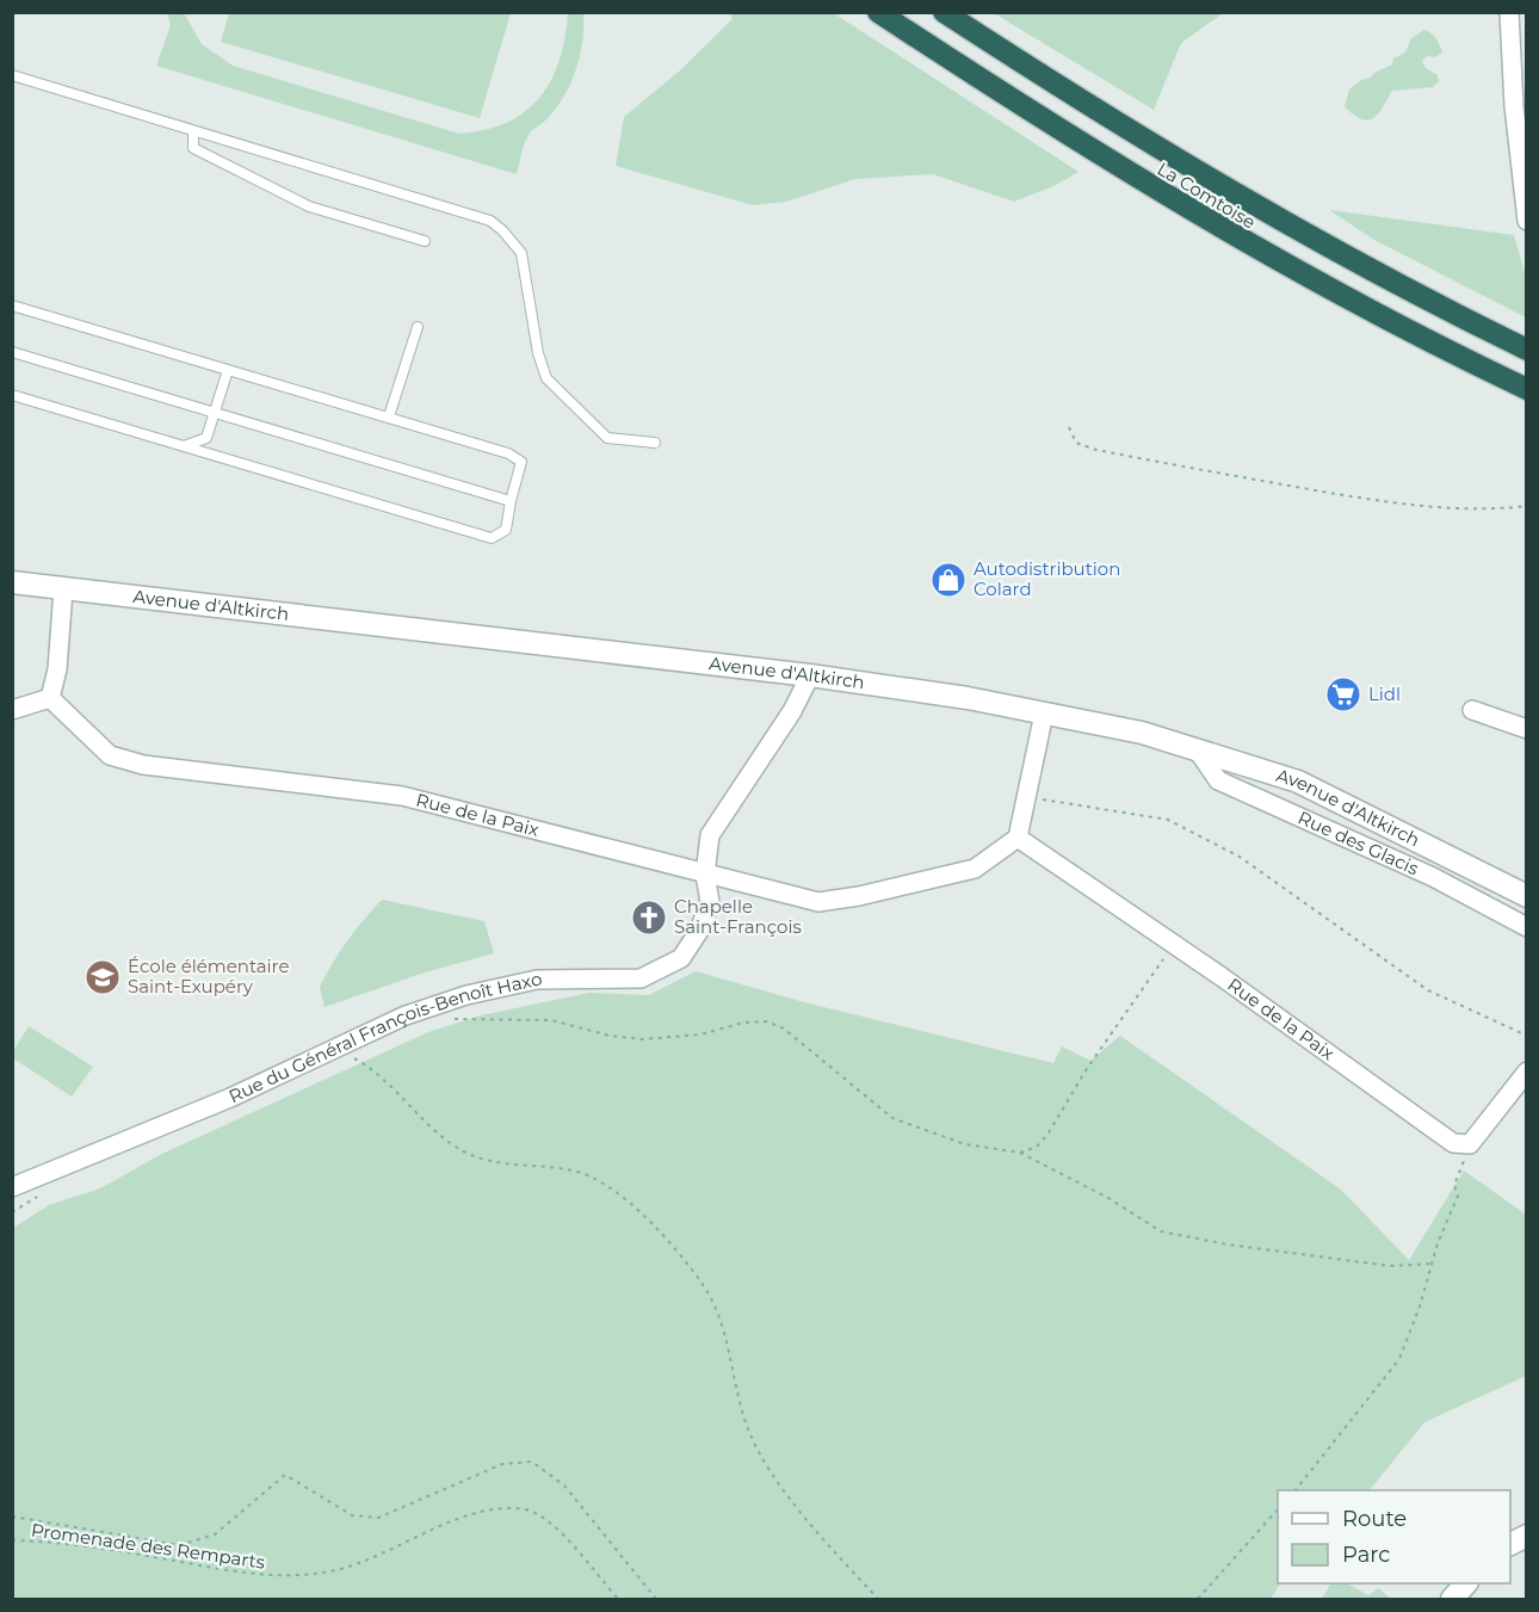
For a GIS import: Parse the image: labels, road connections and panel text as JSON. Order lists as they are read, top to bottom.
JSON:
{
  "streets": {
    "highway": ["La Comtoise"],
    "street": [
      "Avenue d'Altkirch",
      "Rue de la Paix",
      "Rue des Glacis",
      "Rue du Général François-Benoît Haxo"
    ],
    "path": ["Promenade des Remparts"]
  },
  "crossings": [
    ["Avenue d'Altkirch", "Rue des Glacis"],
    ["Avenue d'Altkirch", "Rue du Général François-Benoît Haxo"],
    ["Rue de la Paix", "Rue du Général François-Benoît Haxo"]
  ],
  "places": {
    "shop": ["Autodistribution Colard"],
    "supermarket": ["Lidl"],
    "church": ["Chapelle Saint-François"],
    "school or university": ["École élémentaire Saint-Exupéry"]
  },
  "legend": ["Route", "Parc"]
}
